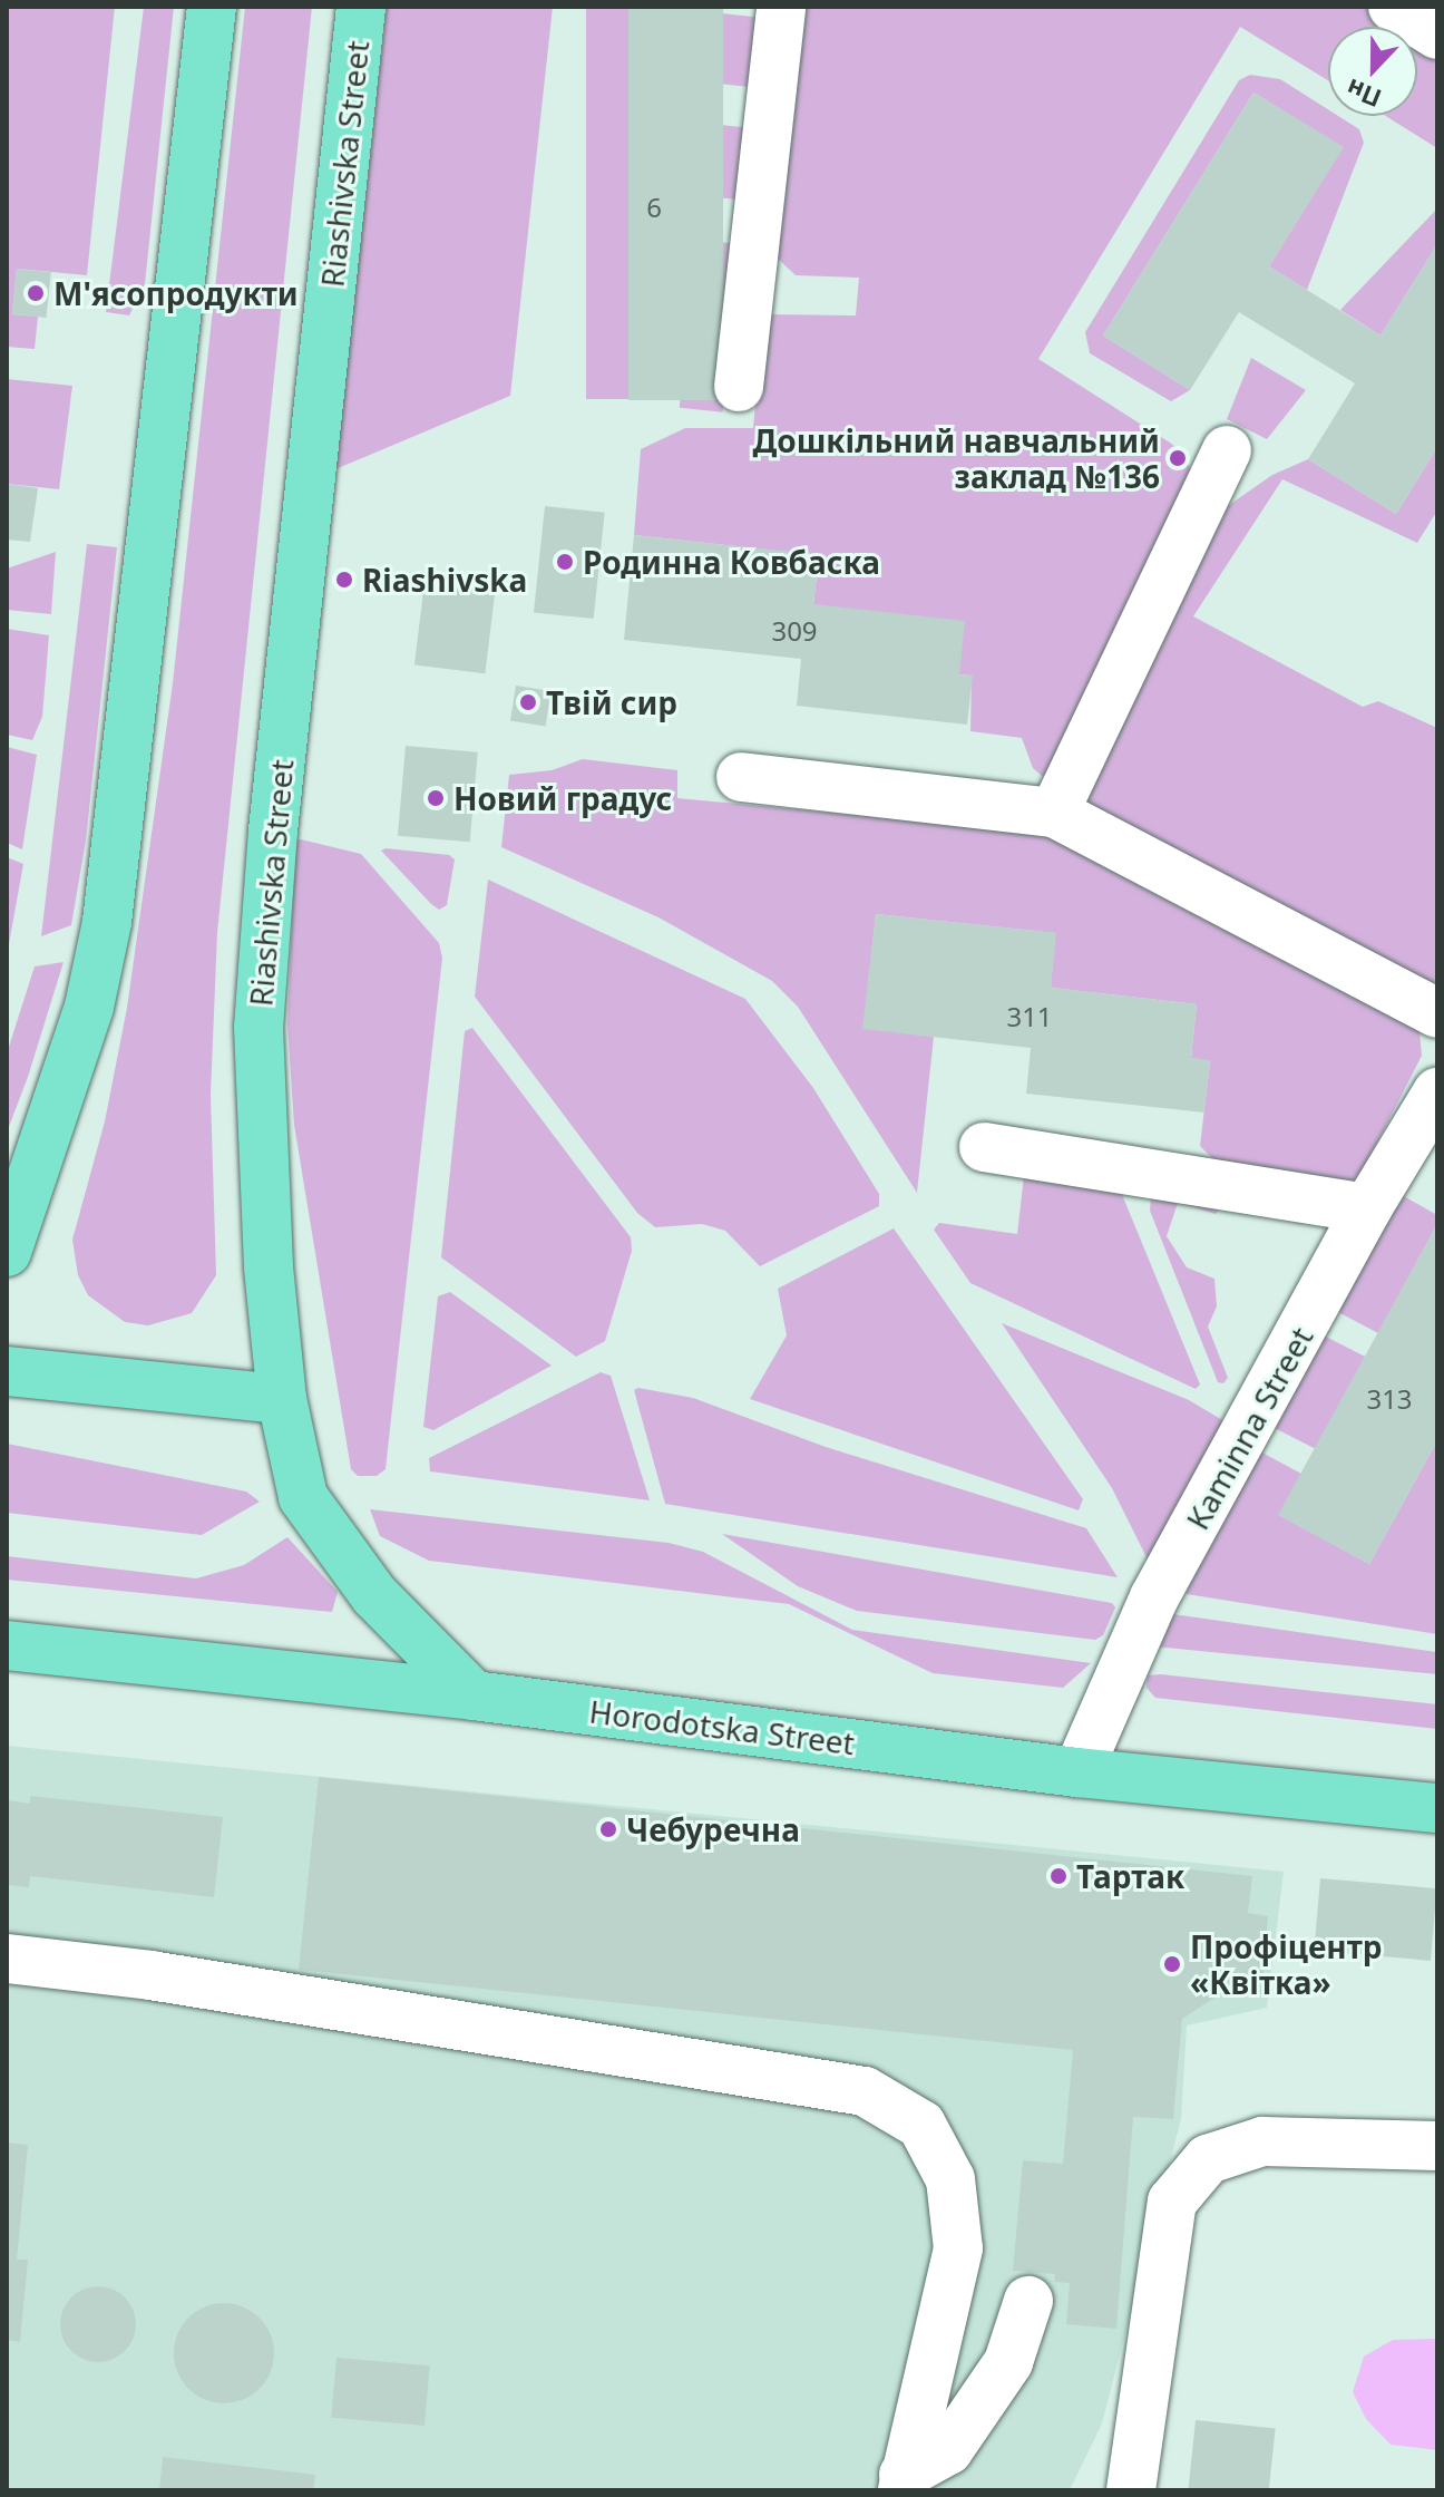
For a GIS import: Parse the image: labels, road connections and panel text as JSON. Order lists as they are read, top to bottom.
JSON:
{
  "streets": {
    "main road": ["Riashivska Street", "Horodotska Street"],
    "street": ["Kaminna Street"]
  },
  "crossings": [
    ["Riashivska Street", "Horodotska Street"],
    ["Kaminna Street", "Horodotska Street"]
  ],
  "places": [
    "М'ясопродукти",
    "Дошкільний навчальний заклад №136",
    "Родинна Ковбаска",
    "Riashivska",
    "Твій сир",
    "Новий градус",
    "Чебуречна",
    "Тартак",
    "Профіцентр «Квітка»"
  ],
  "house_numbers": [
    "6",
    "309",
    "311",
    "313"
  ],
  "north": "bottom"
}
